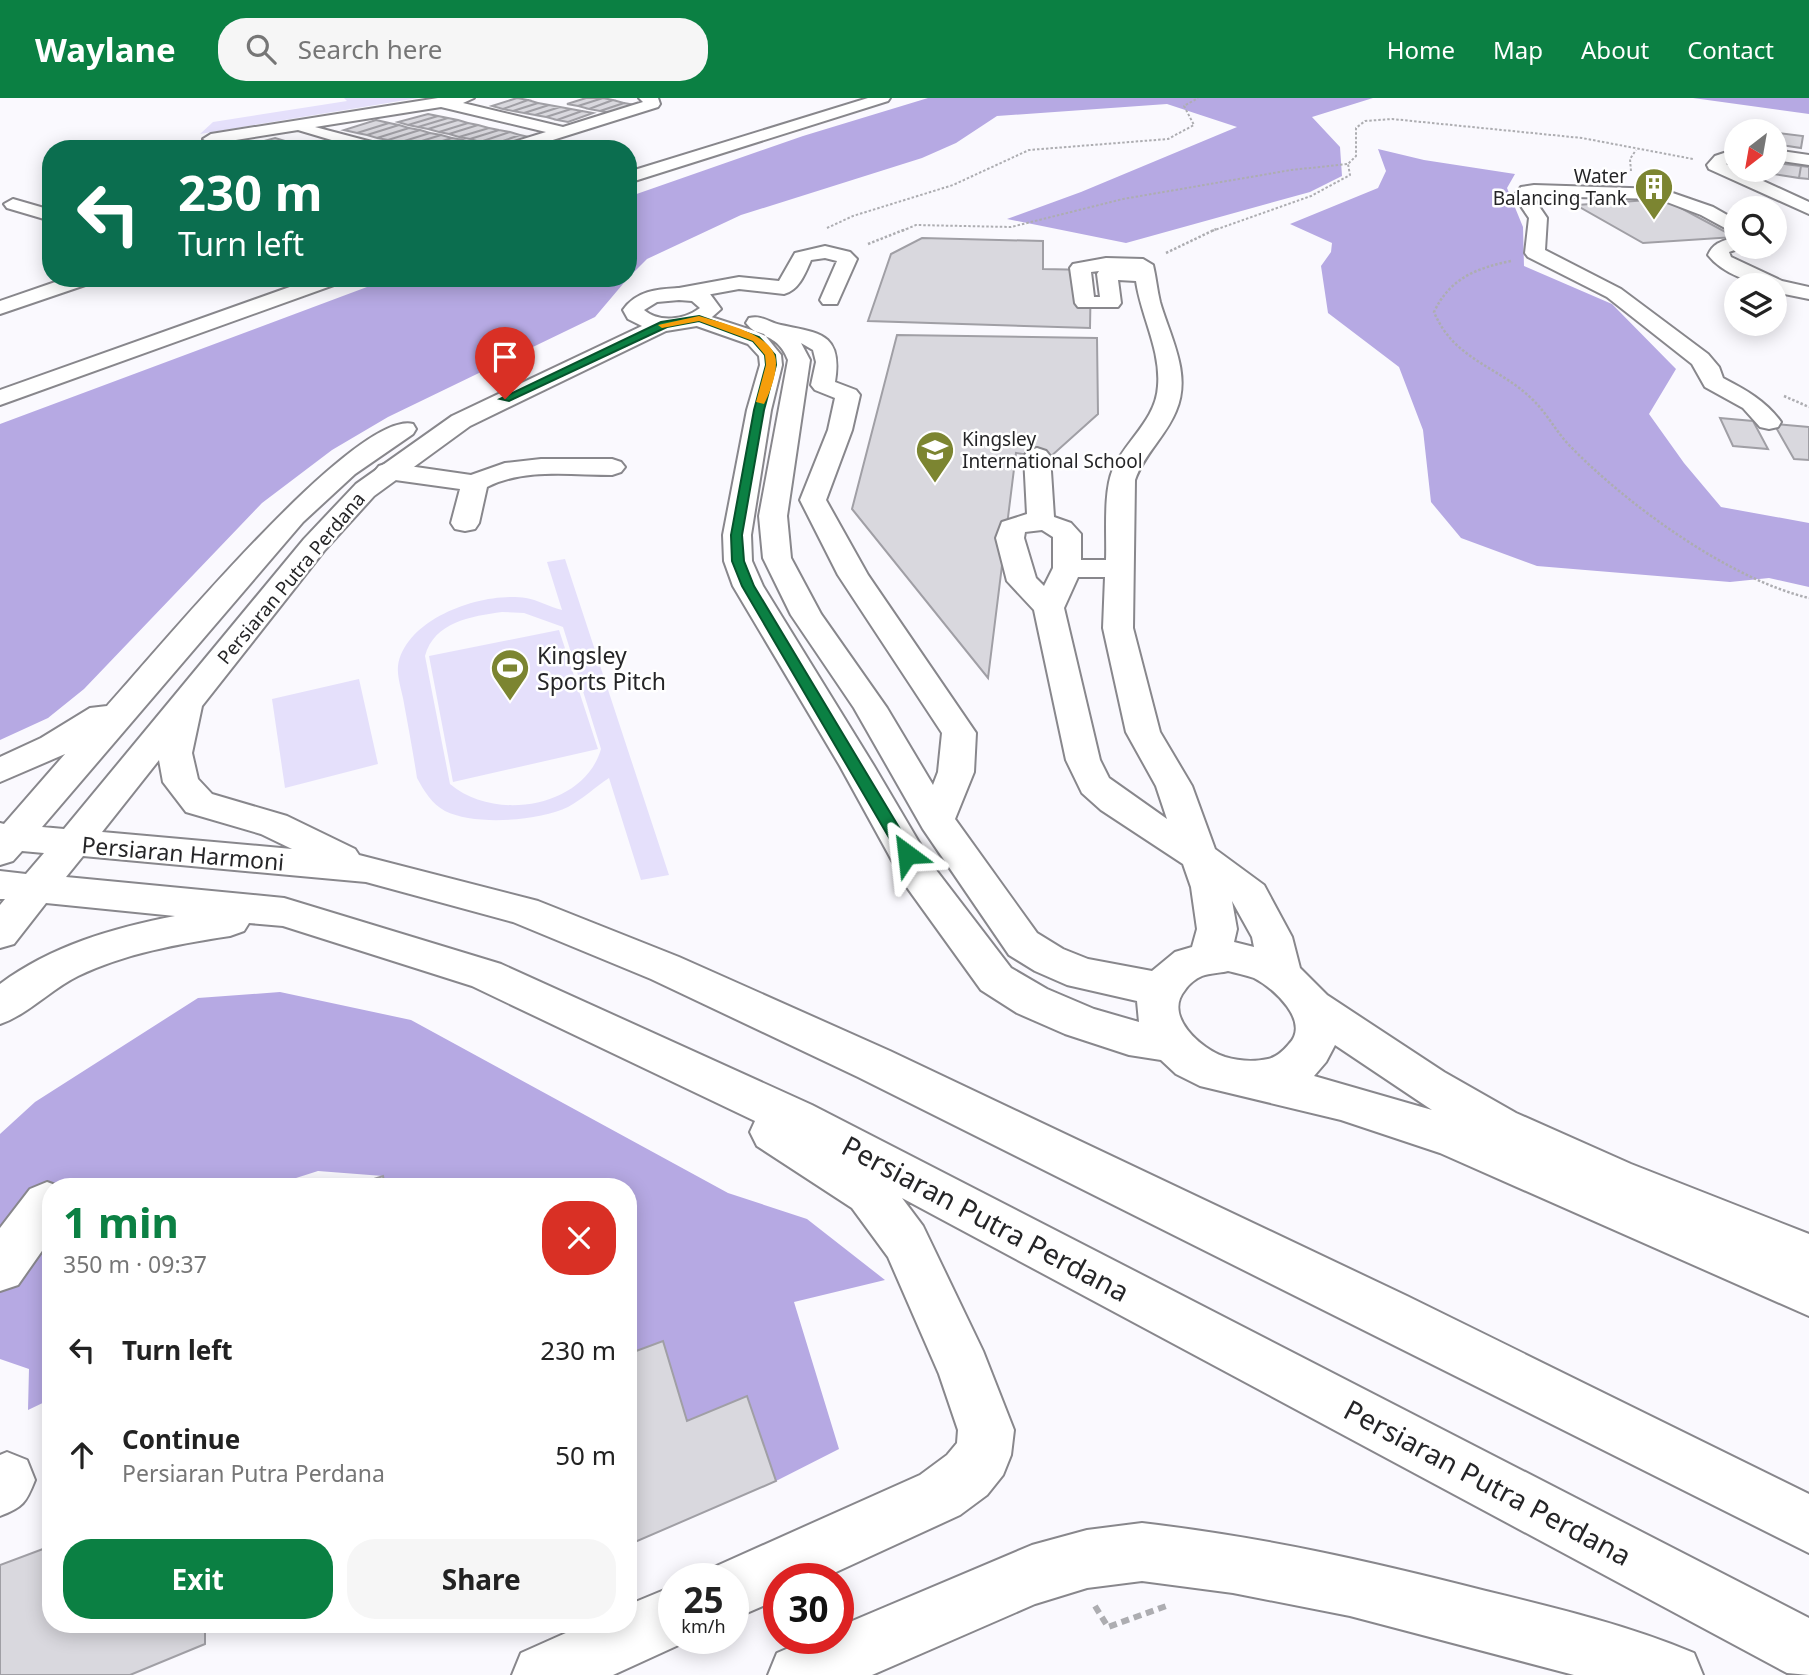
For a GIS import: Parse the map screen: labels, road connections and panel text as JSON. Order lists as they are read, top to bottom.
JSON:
{
  "streets": {
    "main road": ["Persiaran Putra Perdana", "Persiaran Harmoni"]
  },
  "crossings": [
    ["Persiaran Putra Perdana", "Persiaran Harmoni"]
  ],
  "places": {
    "building": ["Water Balancing Tank"],
    "school or university": ["Kingsley International School"],
    "sports": ["Kingsley Sports Pitch"]
  },
  "north": "bottom left",
  "page": {
    "header": "Waylane",
    "search": "Search here",
    "nav": [
      "Home",
      "Map",
      "About",
      "Contact"
    ],
    "turn": ["230 m", "Turn left"],
    "heading": ["1 min", "350 m · 09:37"],
    "list": [
      {
        "name": "Turn left",
        "value": "230 m"
      },
      {
        "name": "Continue",
        "note": "Persiaran Putra Perdana",
        "value": "50 m"
      }
    ],
    "buttons": ["Exit", "Share"],
    "speed": "25 km/h",
    "limit": "30"
  }
}
